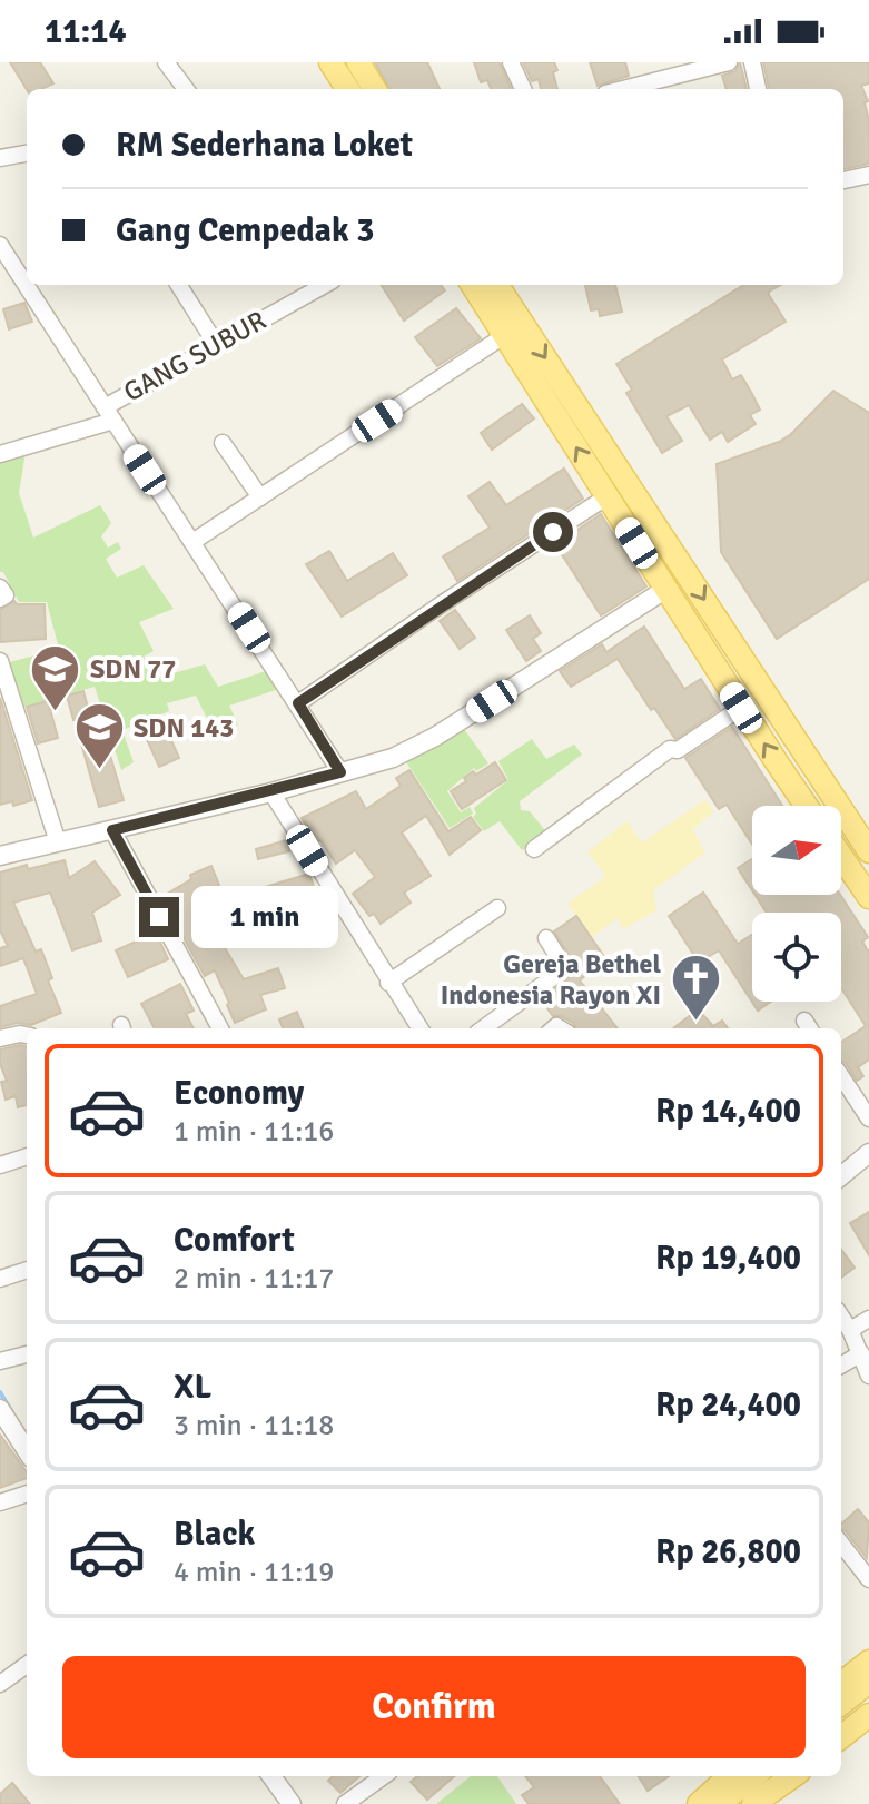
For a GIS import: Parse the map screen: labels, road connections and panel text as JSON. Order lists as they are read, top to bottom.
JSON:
{
  "streets": {
    "street": ["GANG SUBUR"]
  },
  "places": {
    "school or university": ["SDN 77", "SDN 143"],
    "church": ["Gereja Bethel Indonesia Rayon XI"]
  },
  "north": "right",
  "page": {
    "status": "11:14",
    "banner": ["RM Sederhana Loket", "Gang Cempedak 3"],
    "bubble": "1 min",
    "list": [
      {
        "name": "Economy",
        "note": "1 min · 11:16",
        "value": "Rp 14,400"
      },
      {
        "name": "Comfort",
        "note": "2 min · 11:17",
        "value": "Rp 19,400"
      },
      {
        "name": "XL",
        "note": "3 min · 11:18",
        "value": "Rp 24,400"
      },
      {
        "name": "Black",
        "note": "4 min · 11:19",
        "value": "Rp 26,800"
      }
    ],
    "buttons": "Confirm"
  }
}
